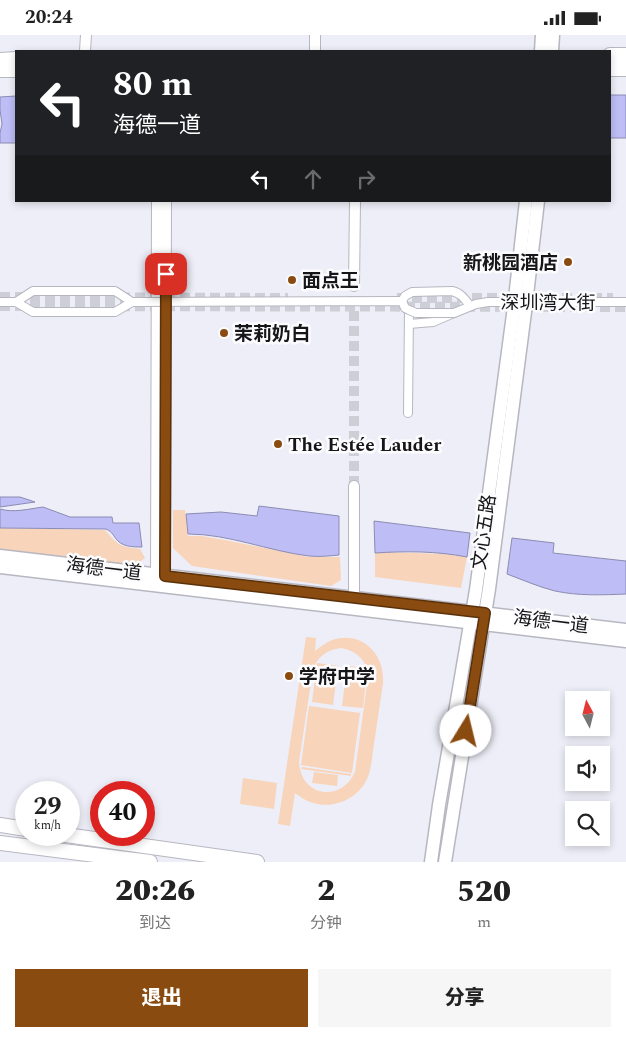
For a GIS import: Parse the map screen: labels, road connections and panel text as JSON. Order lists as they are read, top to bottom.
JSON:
{
  "streets": {
    "street": ["深圳湾大街", "文心五路", "海德一道"]
  },
  "crossings": [
    ["文心五路", "海德一道"]
  ],
  "places": [
    "新桃园酒店",
    "面点王",
    "茉莉奶白",
    "The Estée Lauder",
    "学府中学"
  ],
  "north": "top",
  "page": {
    "status": "20:24",
    "turn": ["80 m", "海德一道"],
    "speed": "29 km/h",
    "limit": "40",
    "eta": [
      "20:26",
      "到达",
      "2",
      "分钟",
      "520",
      "m"
    ],
    "buttons": ["退出", "分享"]
  }
}
